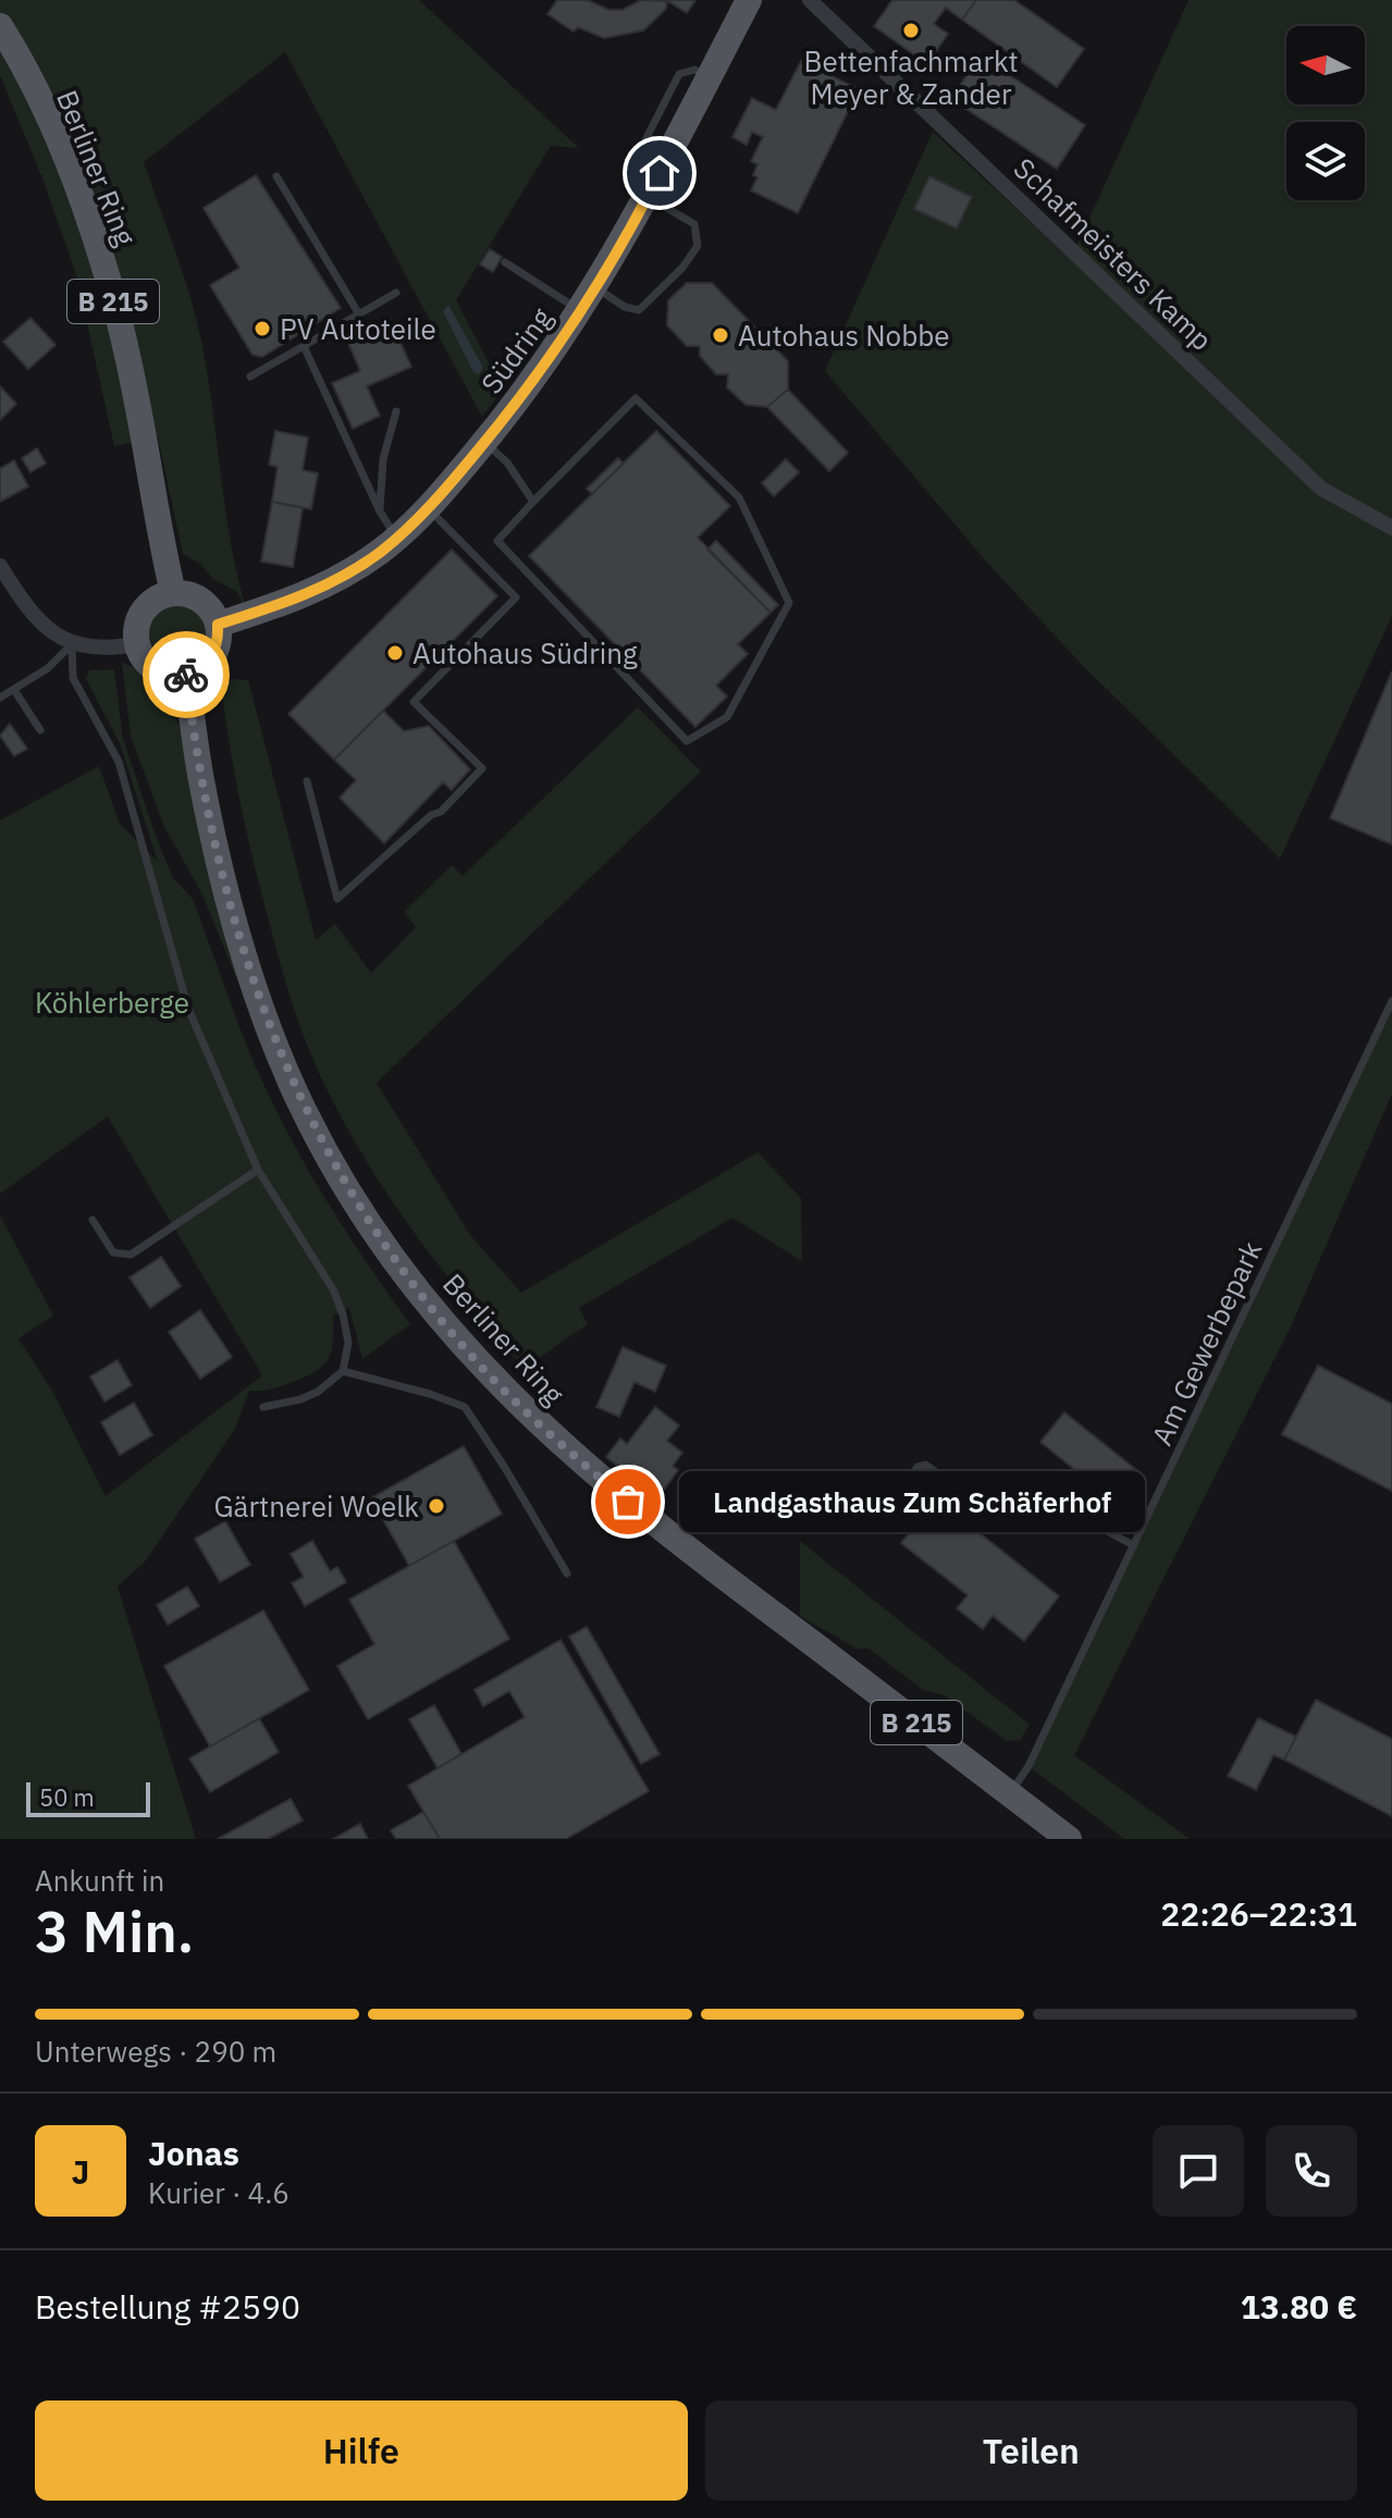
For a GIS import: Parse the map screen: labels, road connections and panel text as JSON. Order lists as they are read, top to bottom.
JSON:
{
  "streets": {
    "main road": ["Berliner Ring", "B 215", "Südring"],
    "street": ["Schafmeisters Kamp"],
    "lane": ["Am Gewerbepark"]
  },
  "crossings": [
    ["Berliner Ring", "Südring"],
    ["Berliner Ring", "Am Gewerbepark"]
  ],
  "parks": ["Köhlerberge"],
  "places": [
    "Bettenfachmarkt Meyer & Zander",
    "PV Autoteile",
    "Autohaus Nobbe",
    "Autohaus Südring",
    "Landgasthaus Zum Schäferhof",
    "Gärtnerei Woelk"
  ],
  "scale_bar": "50 m",
  "north": "left",
  "page": {
    "bubble": "Landgasthaus Zum Schäferhof",
    "scale": "50 m",
    "heading": ["3 Min.", "Ankunft in", "22:26–22:31"],
    "panel": [
      "Jonas",
      "Kurier · 4.6",
      "Bestellung #2590",
      "13.80 €"
    ],
    "bar": "Unterwegs · 290 m",
    "round": "J",
    "buttons": ["Hilfe", "Teilen"]
  }
}
